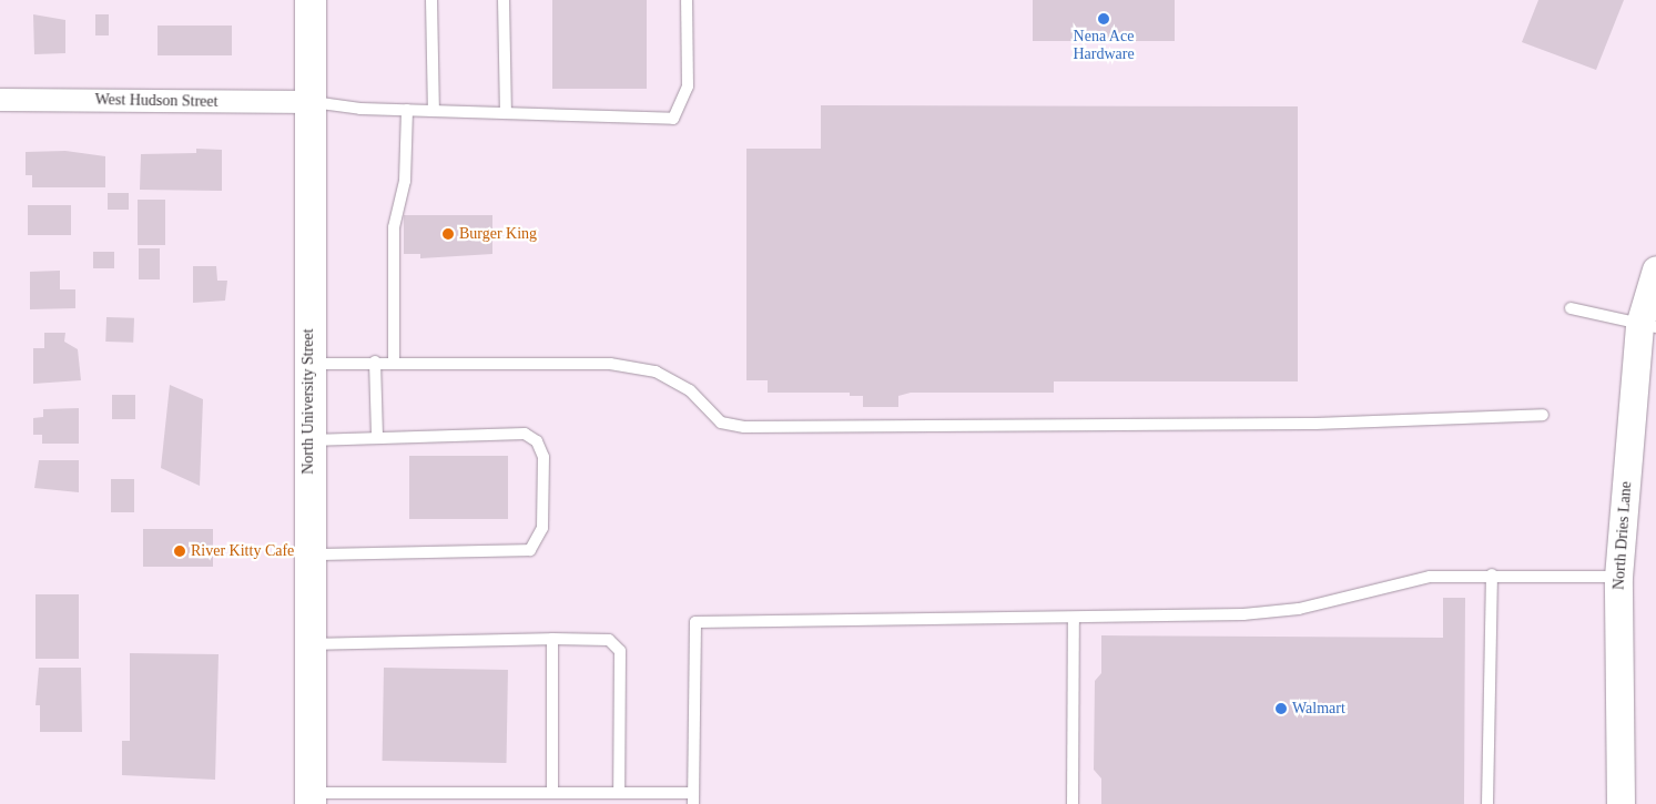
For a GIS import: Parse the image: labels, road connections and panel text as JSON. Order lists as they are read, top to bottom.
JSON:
{
  "streets": {
    "main road": ["North University Street"],
    "street": ["West Hudson Street", "North Dries Lane"]
  },
  "crossings": [
    ["West Hudson Street", "North University Street"]
  ],
  "places": [
    "Nena Ace Hardware",
    "Burger King",
    "River Kitty Cafe",
    "Walmart"
  ]
}
